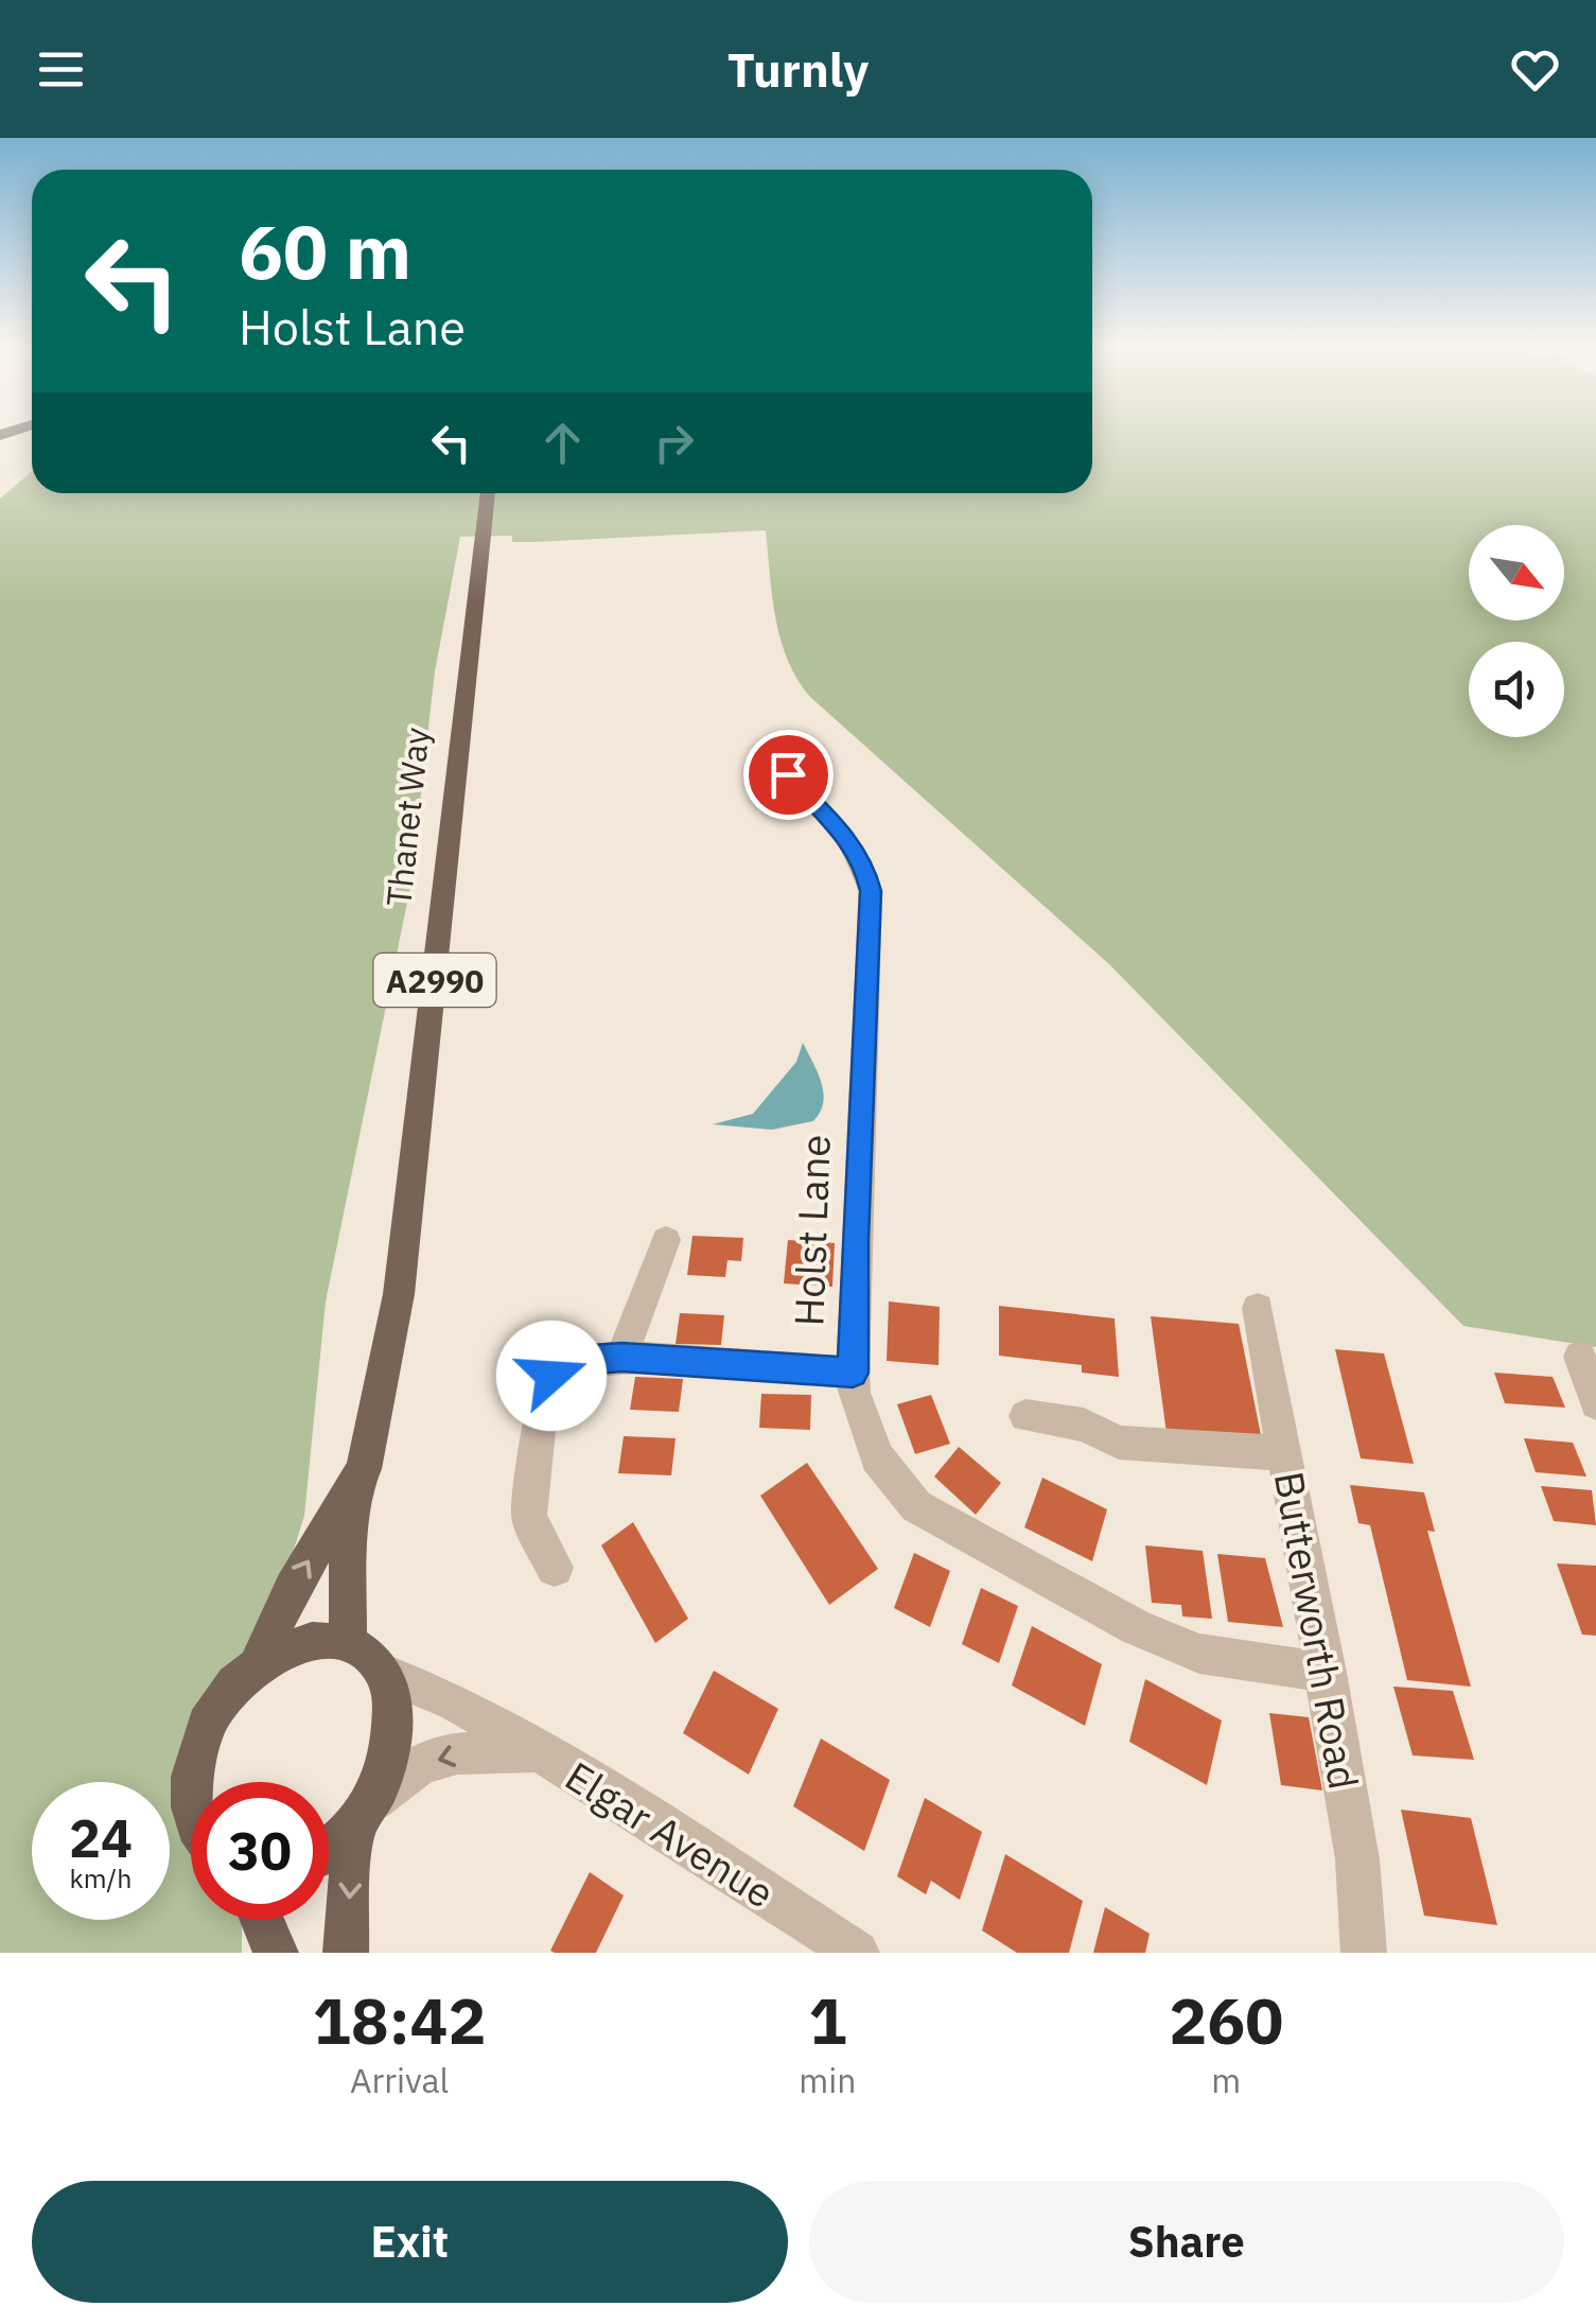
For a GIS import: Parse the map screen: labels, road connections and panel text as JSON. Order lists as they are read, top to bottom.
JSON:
{
  "streets": {
    "main road": ["Thanet Way", "A2990"],
    "street": ["Holst Lane", "Butterworth Road", "Elgar Avenue"]
  },
  "crossings": [
    ["Thanet Way", "A2990"],
    ["Holst Lane", "Butterworth Road"]
  ],
  "north": "bottom right",
  "page": {
    "header": "Turnly",
    "turn": ["60 m", "Holst Lane"],
    "speed": "24 km/h",
    "limit": "30",
    "eta": [
      "18:42",
      "Arrival",
      "1",
      "min",
      "260",
      "m"
    ],
    "buttons": ["Exit", "Share"]
  }
}
